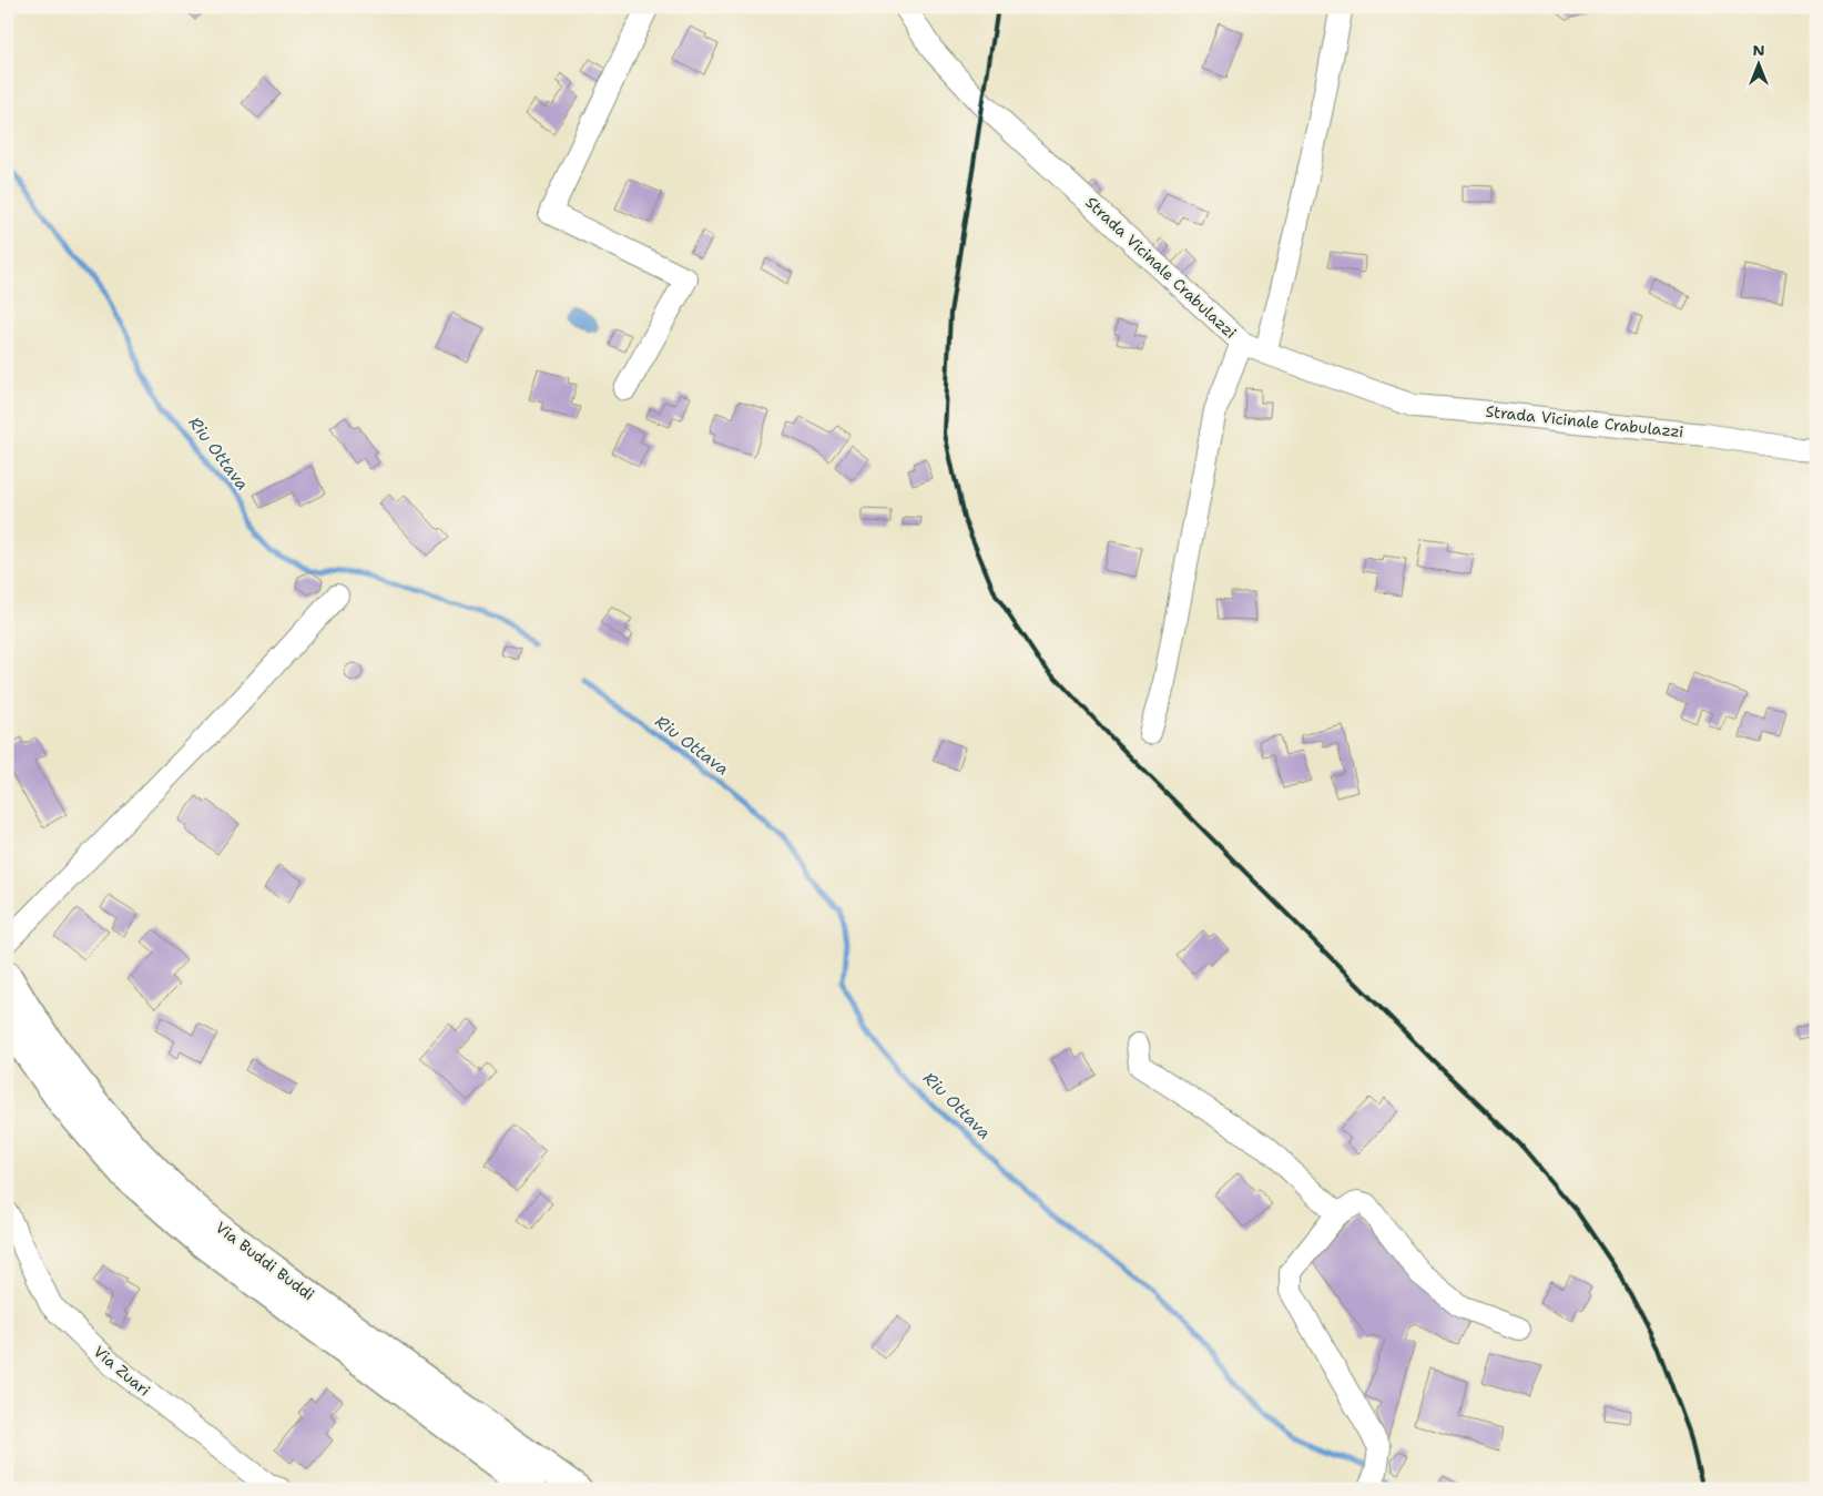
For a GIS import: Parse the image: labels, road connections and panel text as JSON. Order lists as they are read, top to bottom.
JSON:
{
  "streets": {
    "main road": ["Via Buddi Buddi"],
    "street": ["Strada Vicinale Crabulazzi", "Via Zuari"]
  },
  "water": ["Riu Ottava"],
  "north": "top"
}
